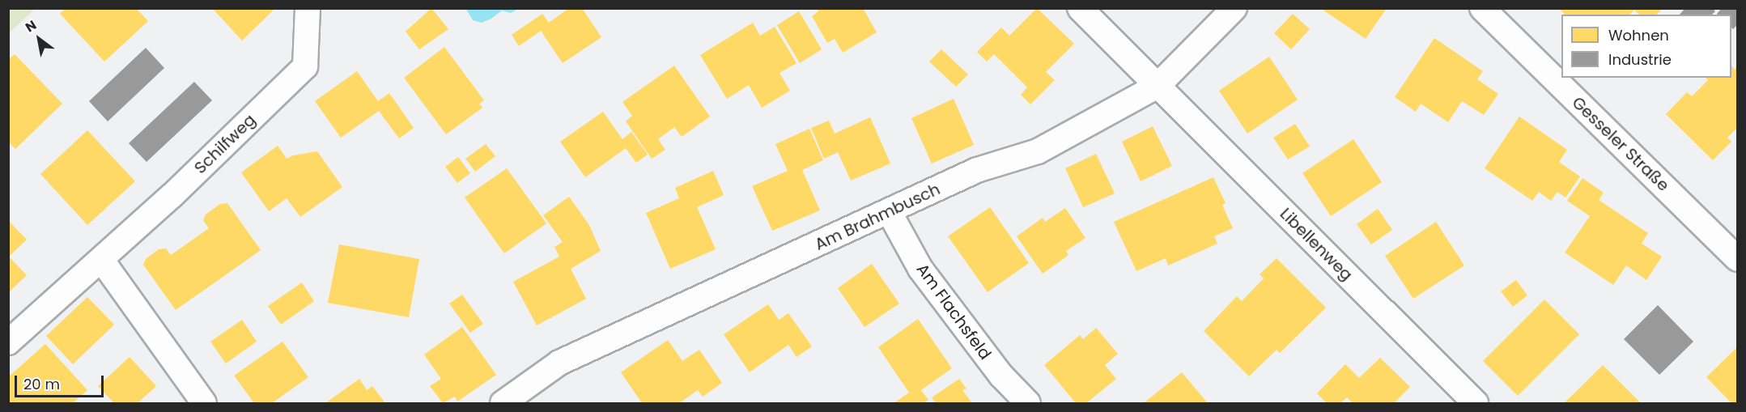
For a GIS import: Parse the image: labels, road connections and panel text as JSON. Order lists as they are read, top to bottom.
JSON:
{
  "streets": {
    "street": [
      "Schilfweg",
      "Gesseler Straße",
      "Am Brahmbusch",
      "Libellenweg",
      "Am Flachsfeld"
    ]
  },
  "crossings": [
    ["Am Brahmbusch", "Libellenweg"],
    ["Am Brahmbusch", "Am Flachsfeld"]
  ],
  "legend": ["Wohnen", "Industrie"],
  "scale_bar": "20 m",
  "north": "top left"
}
